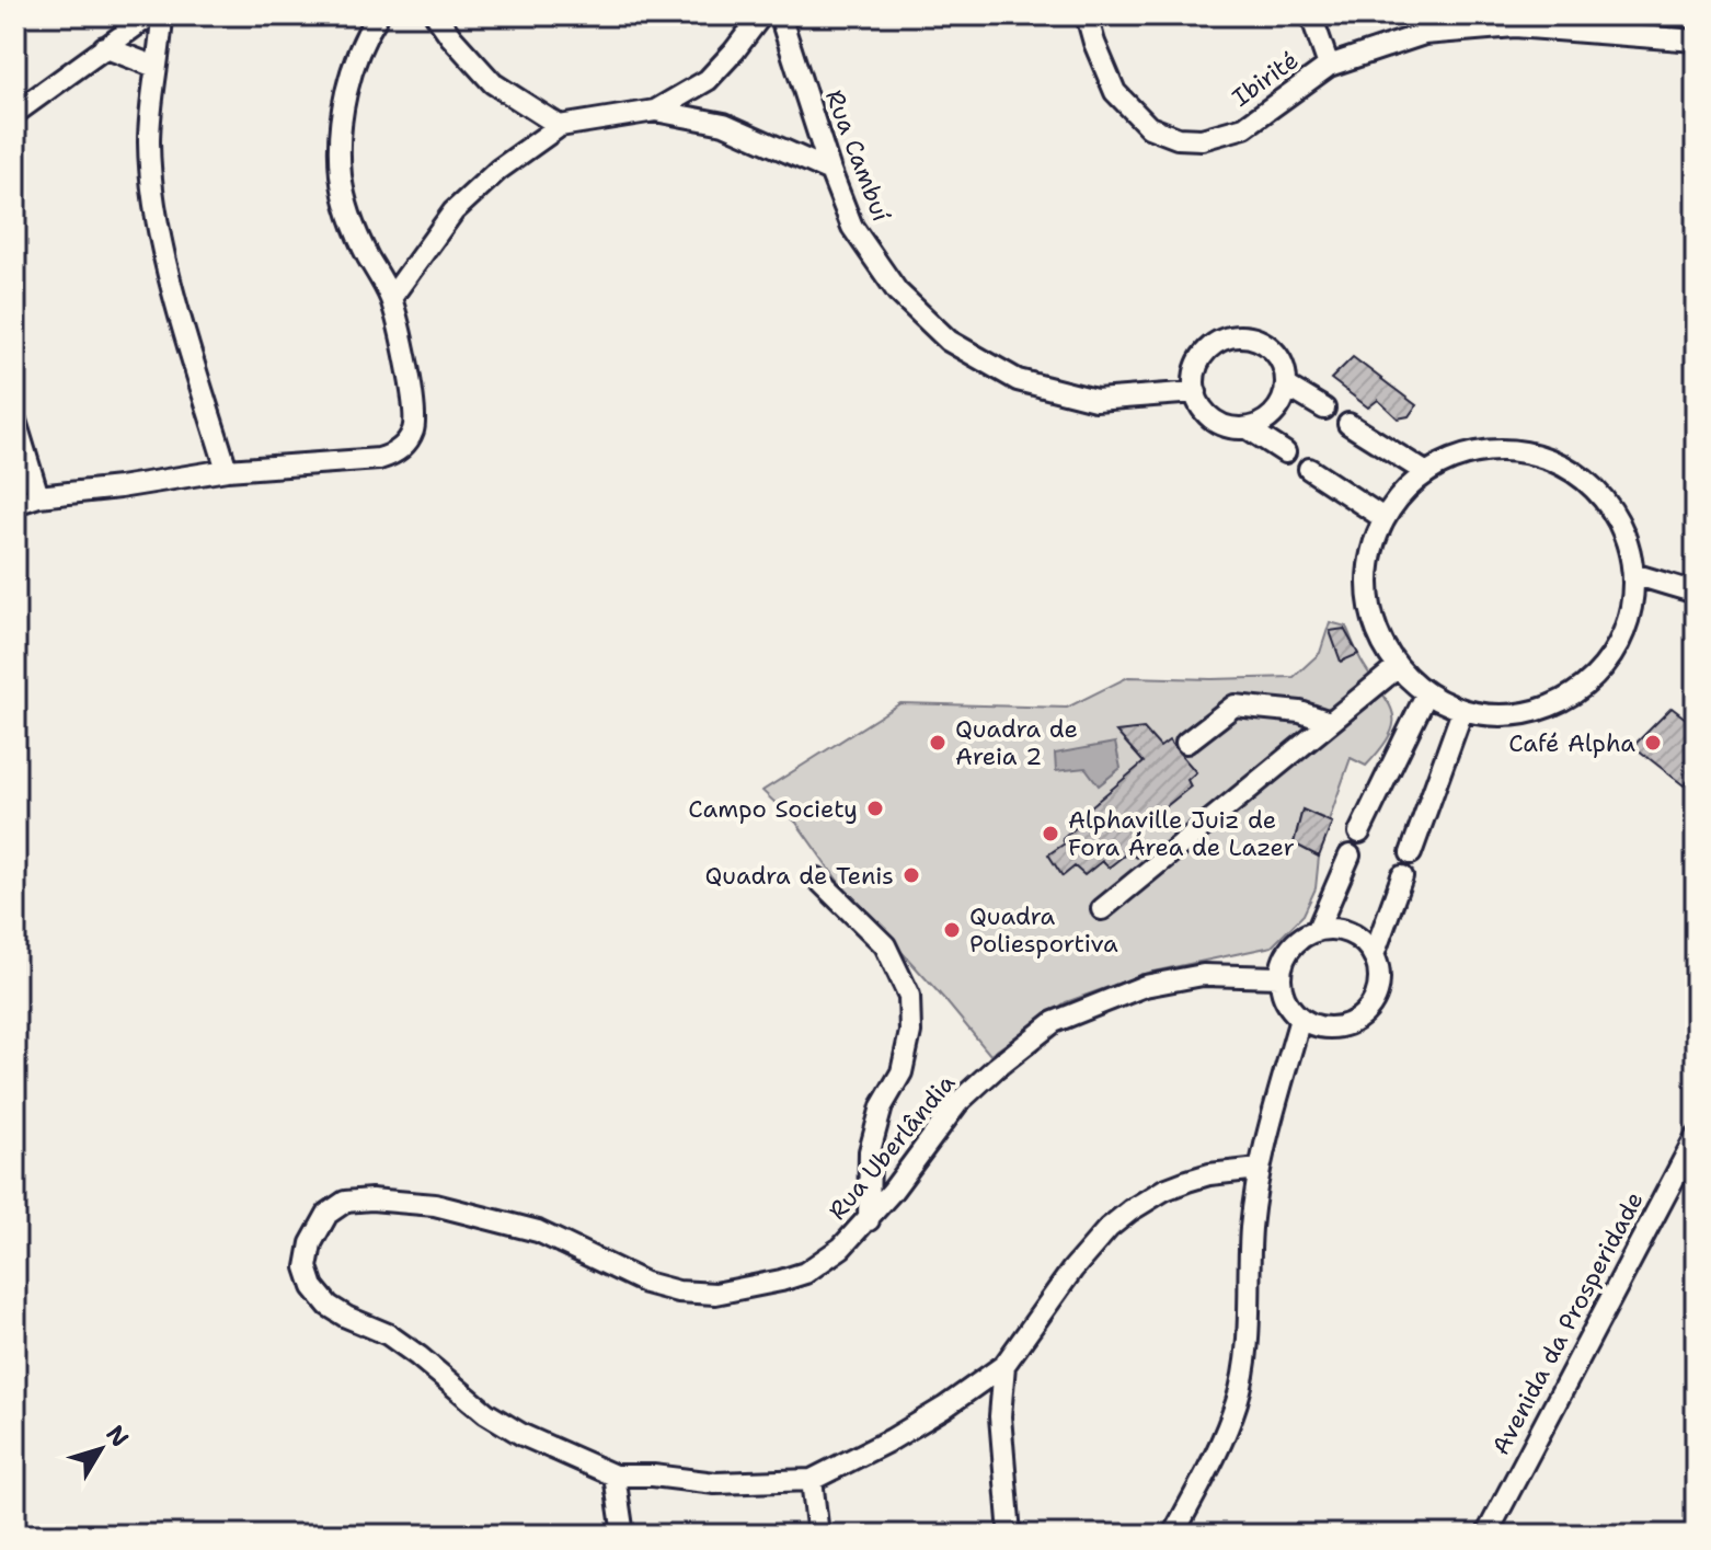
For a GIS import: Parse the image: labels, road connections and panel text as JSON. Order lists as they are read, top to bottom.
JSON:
{
  "streets": {
    "street": [
      "Ibirité",
      "Rua Cambuí",
      "Rua Uberlândia",
      "Avenida da Prosperidade"
    ]
  },
  "places": [
    "Quadra de Areia 2",
    "Café Alpha",
    "Campo Society",
    "Alphaville Juiz de Fora Área de Lazer",
    "Quadra de Tenis",
    "Quadra Poliesportiva"
  ],
  "north": "top right"
}
